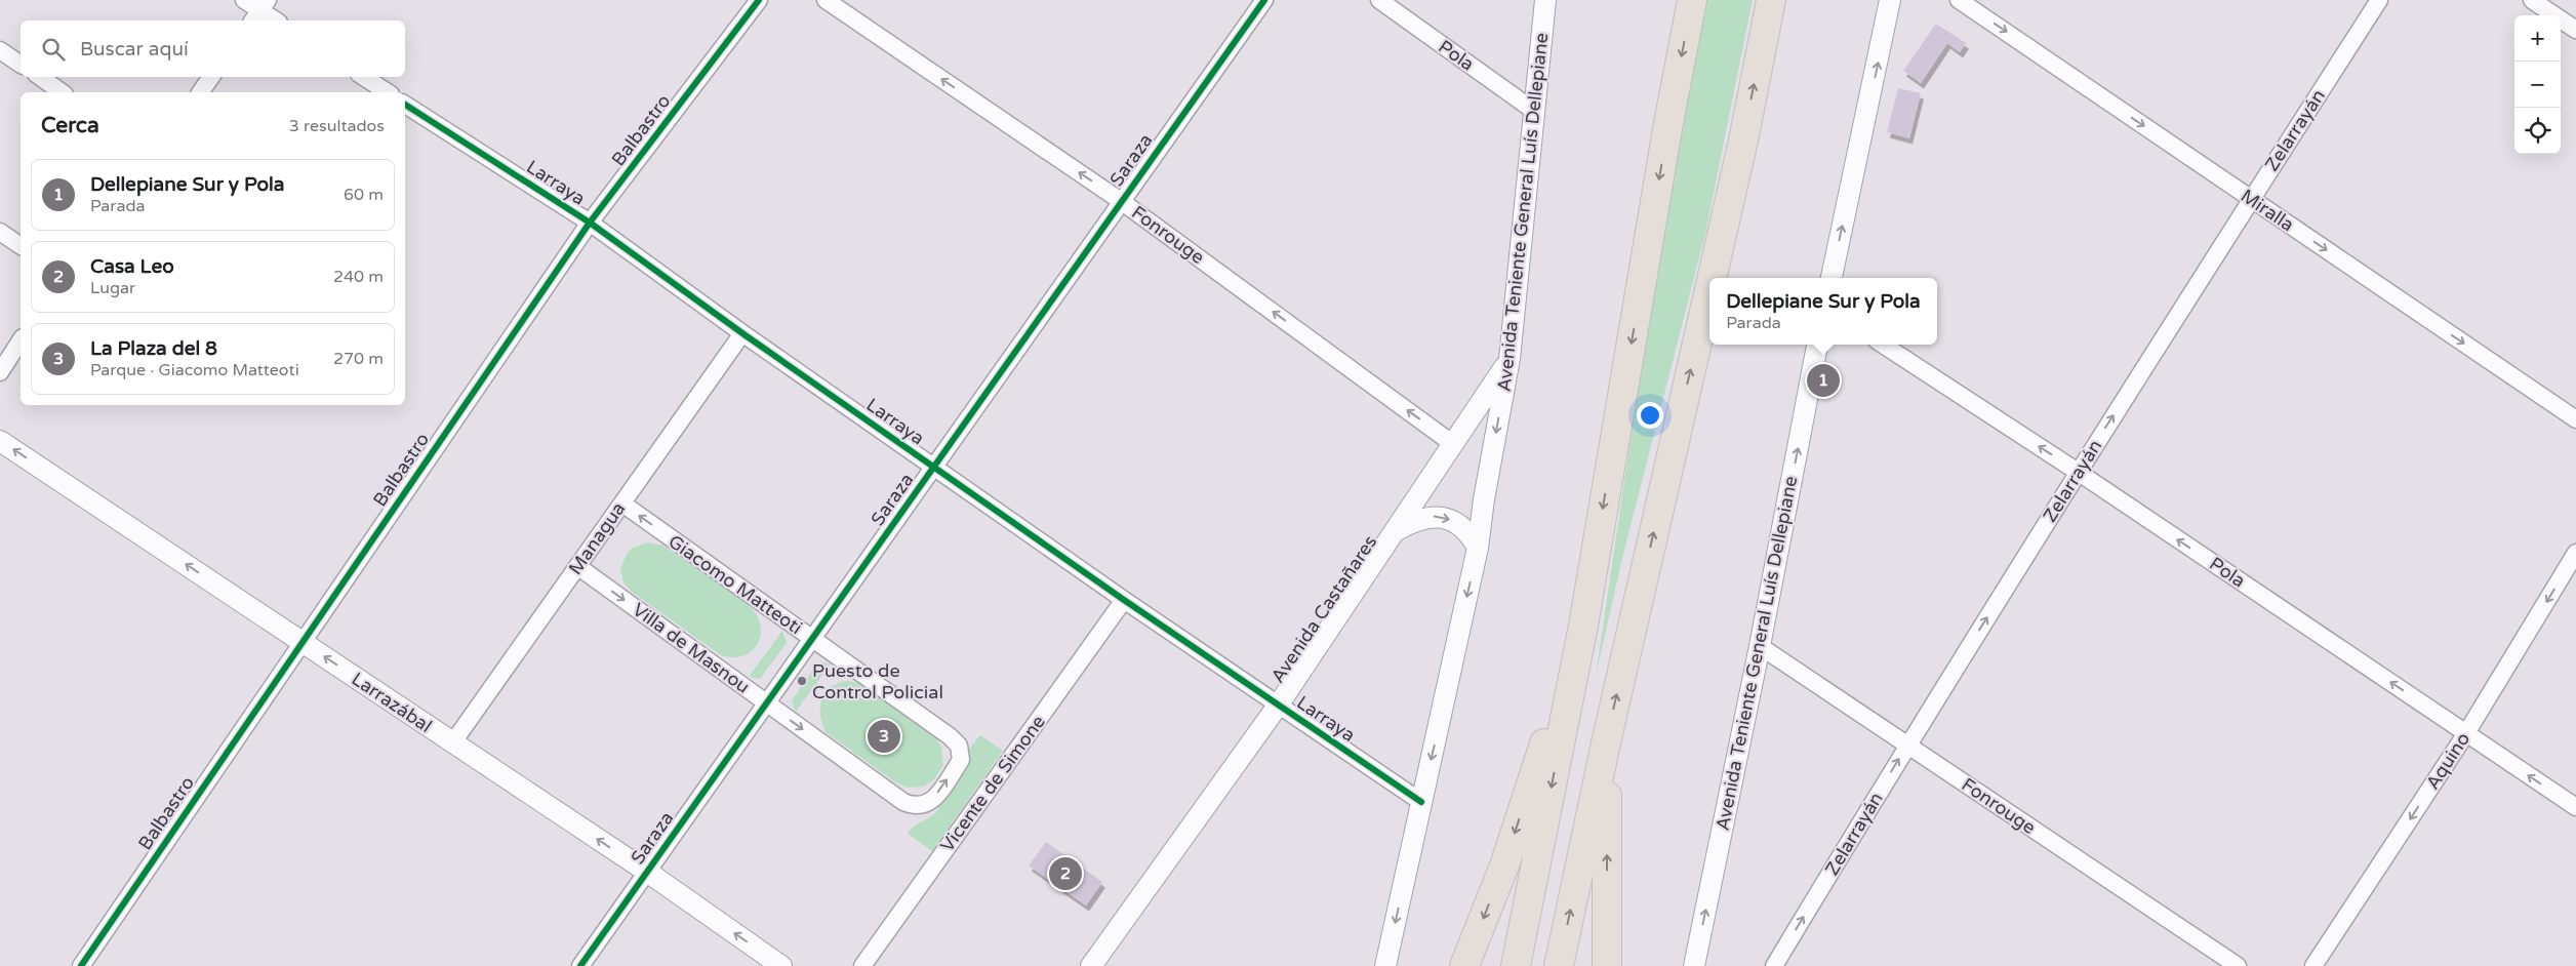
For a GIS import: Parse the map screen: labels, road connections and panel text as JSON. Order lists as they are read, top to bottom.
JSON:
{
  "streets": {
    "street": [
      "Pola",
      "Balbastro",
      "Zelarrayán",
      "Saraza",
      "Larraya",
      "Miralla",
      "Avenida Teniente General Luís Dellepiane",
      "Fonrouge",
      "Managua",
      "Giacomo Matteoti",
      "Avenida Castañares",
      "Villa de Masnou",
      "Larrazábal",
      "Aquino",
      "Vicente de Simone"
    ]
  },
  "crossings": [
    ["Pola", "Zelarrayán"],
    ["Pola", "Avenida Teniente General Luís Dellepiane"],
    ["Pola", "Aquino"],
    ["Balbastro", "Larraya"],
    ["Balbastro", "Larrazábal"],
    ["Zelarrayán", "Miralla"],
    ["Zelarrayán", "Fonrouge"],
    ["Saraza", "Larraya"],
    ["Saraza", "Fonrouge"],
    ["Saraza", "Giacomo Matteoti"],
    ["Saraza", "Villa de Masnou"],
    ["Saraza", "Larrazábal"],
    ["Larraya", "Avenida Teniente General Luís Dellepiane"],
    ["Larraya", "Managua"],
    ["Larraya", "Avenida Castañares"],
    ["Larraya", "Vicente de Simone"],
    ["Avenida Teniente General Luís Dellepiane", "Fonrouge"],
    ["Avenida Teniente General Luís Dellepiane", "Avenida Castañares"],
    ["Fonrouge", "Avenida Castañares"],
    ["Managua", "Giacomo Matteoti"],
    ["Managua", "Villa de Masnou"],
    ["Managua", "Larrazábal"],
    ["Giacomo Matteoti", "Villa de Masnou"]
  ],
  "one_way": [
    "Pola",
    "Zelarrayán",
    "Miralla",
    "Fonrouge",
    "Giacomo Matteoti",
    "Villa de Masnou",
    "Larrazábal",
    "Aquino"
  ],
  "places": ["Puesto de Control Policial"],
  "page": {
    "map_buttons": ["+", "−"],
    "search": "Buscar aquí",
    "heading": ["Cerca", "3 resultados"],
    "list": [
      {
        "mark": "1",
        "name": "Dellepiane Sur y Pola",
        "note": "Parada",
        "value": "60 m"
      },
      {
        "mark": "2",
        "name": "Casa Leo",
        "note": "Lugar",
        "value": "240 m"
      },
      {
        "mark": "3",
        "name": "La Plaza del 8",
        "note": "Parque · Giacomo Matteoti",
        "value": "270 m"
      }
    ],
    "popup": ["Dellepiane Sur y Pola", "Parada"],
    "pins": ["1", "3", "2"]
  }
}
